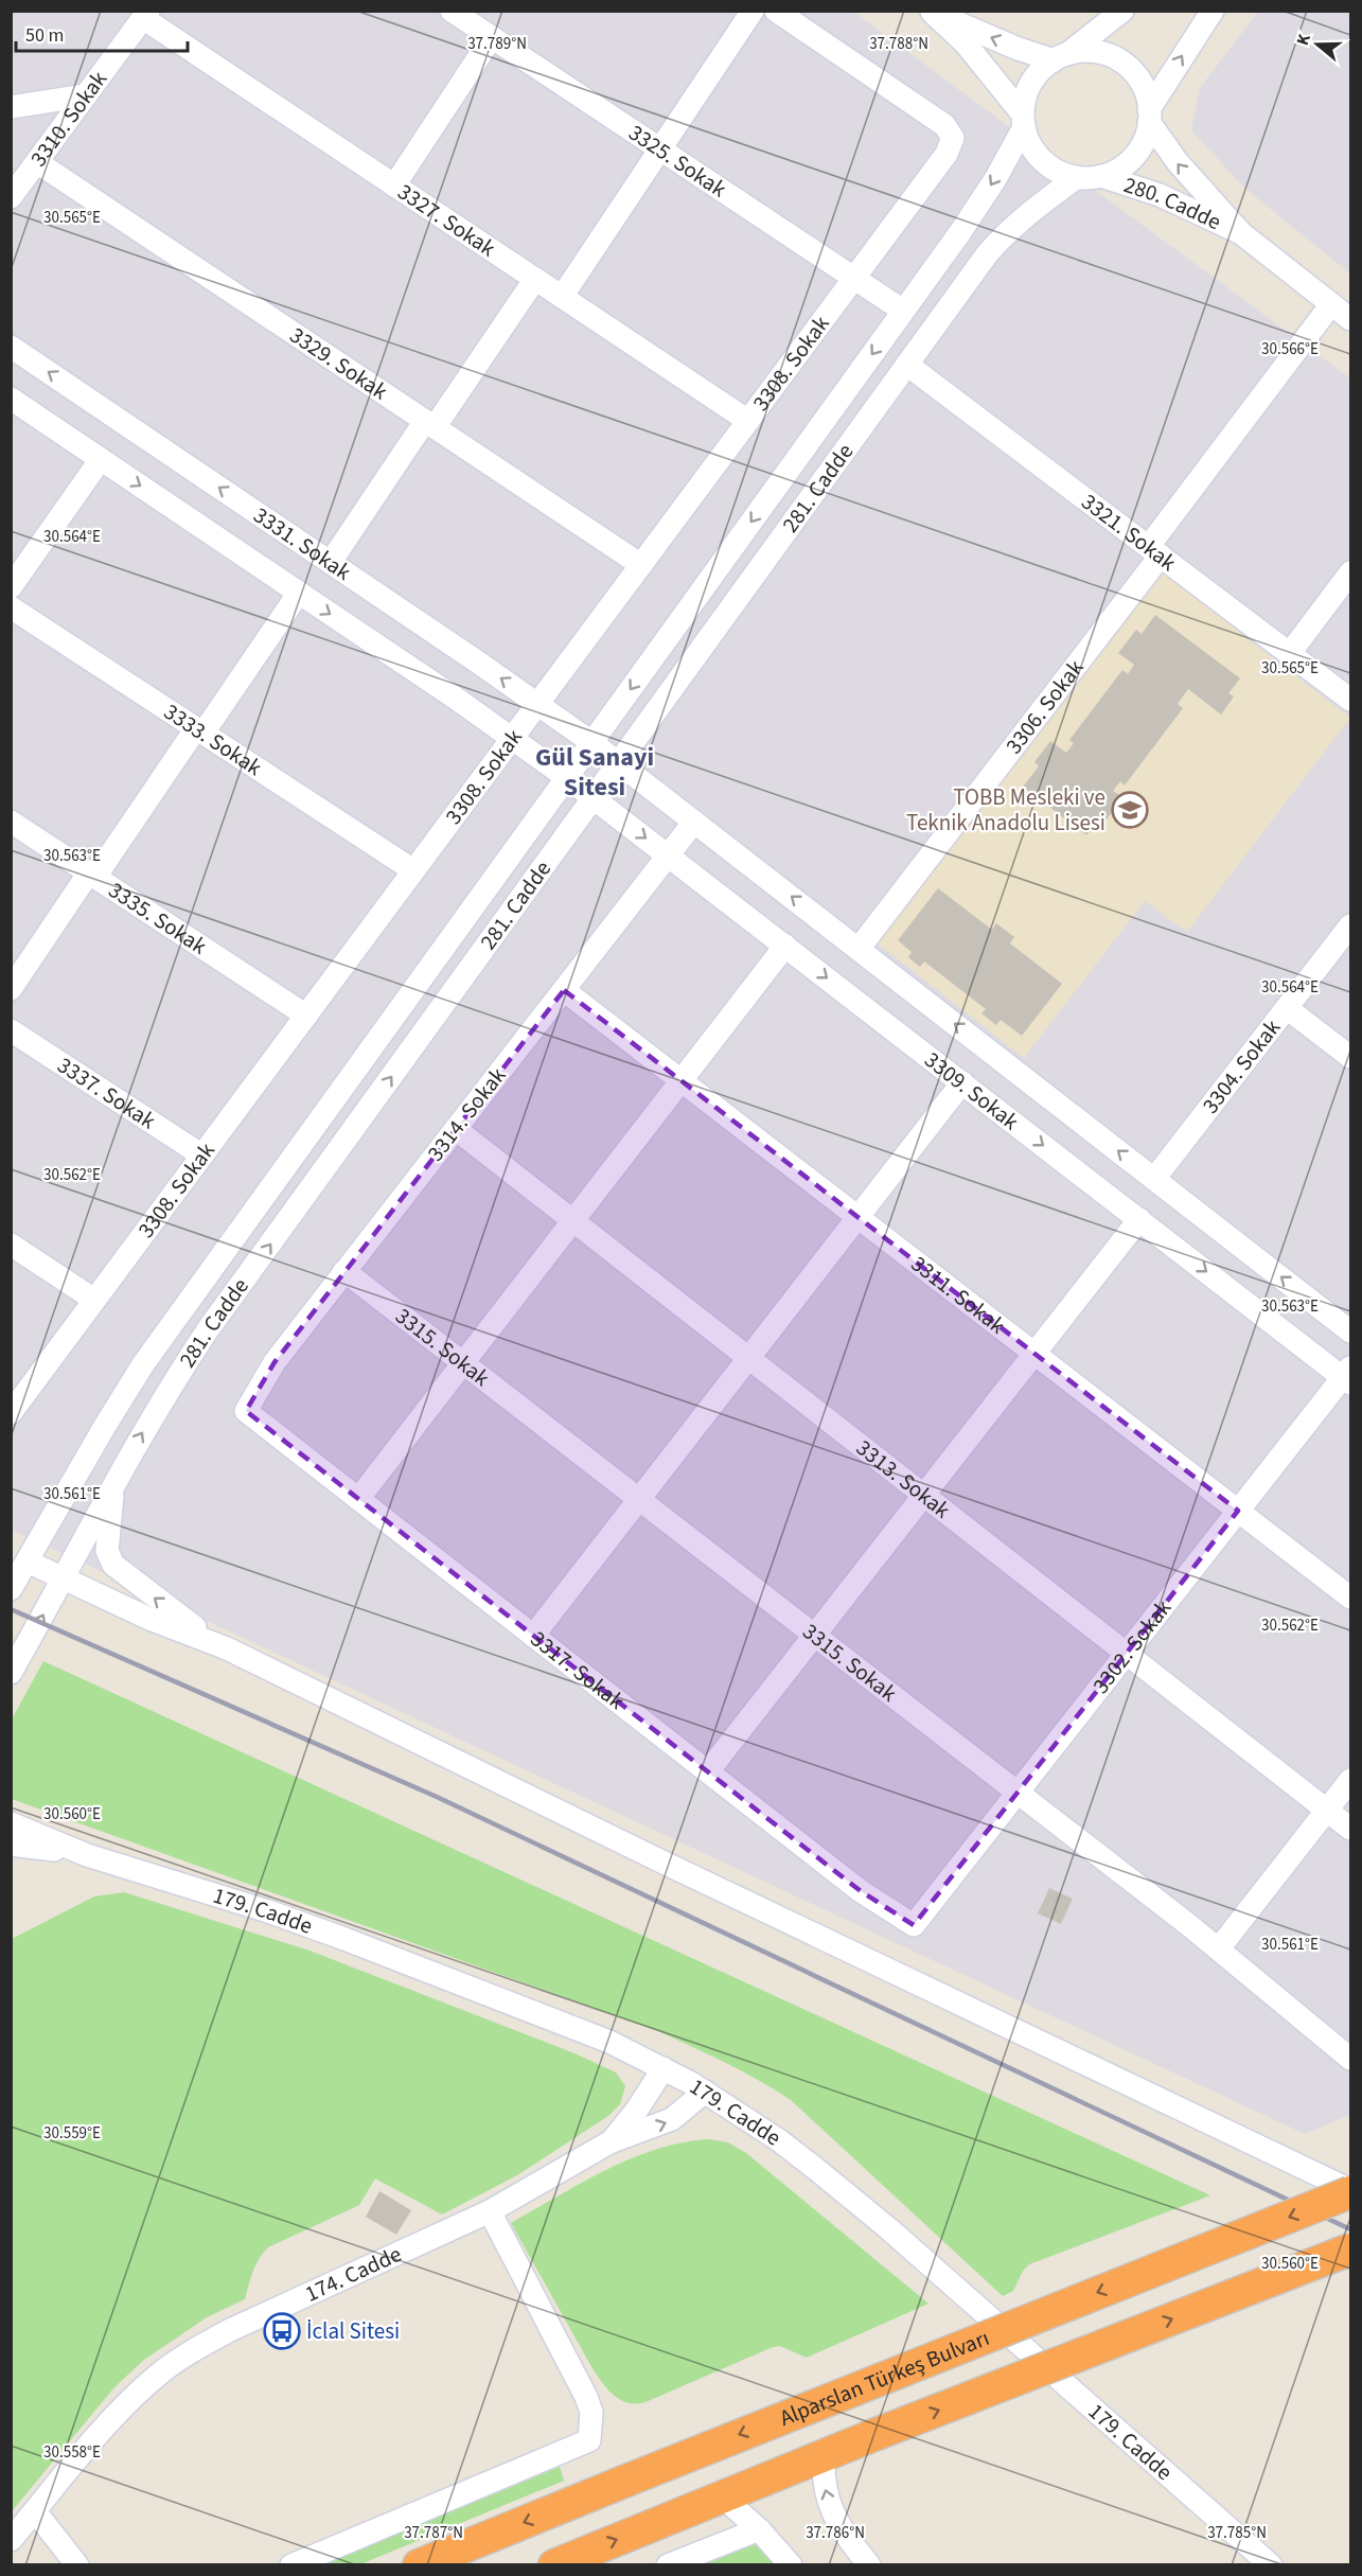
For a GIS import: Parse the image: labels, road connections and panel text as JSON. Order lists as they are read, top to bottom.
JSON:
{
  "streets": {
    "highway": ["Alparslan Türkeş Bulvarı"],
    "street": [
      "3310. Sokak",
      "3325. Sokak",
      "280. Cadde",
      "3327. Sokak",
      "3308. Sokak",
      "3329. Sokak",
      "281. Cadde",
      "3321. Sokak",
      "3331. Sokak",
      "3306. Sokak",
      "3333. Sokak",
      "3335. Sokak",
      "3304. Sokak",
      "3309. Sokak",
      "3337. Sokak",
      "3314. Sokak",
      "3311. Sokak",
      "3315. Sokak",
      "3313. Sokak",
      "3302. Sokak",
      "3317. Sokak",
      "179. Cadde",
      "174. Cadde"
    ]
  },
  "crossings": [
    ["3310. Sokak", "3327. Sokak"],
    ["3310. Sokak", "3329. Sokak"],
    ["3325. Sokak", "3308. Sokak"],
    ["3325. Sokak", "281. Cadde"],
    ["280. Cadde", "281. Cadde"],
    ["280. Cadde", "3306. Sokak"],
    ["3327. Sokak", "3308. Sokak"],
    ["3308. Sokak", "3329. Sokak"],
    ["3308. Sokak", "3331. Sokak"],
    ["3308. Sokak", "3333. Sokak"],
    ["3308. Sokak", "3335. Sokak"],
    ["3308. Sokak", "3337. Sokak"],
    ["281. Cadde", "3321. Sokak"],
    ["281. Cadde", "3331. Sokak"],
    ["281. Cadde", "3309. Sokak"],
    ["3321. Sokak", "3306. Sokak"],
    ["3331. Sokak", "3309. Sokak"],
    ["3306. Sokak", "3309. Sokak"],
    ["3304. Sokak", "3309. Sokak"],
    ["3309. Sokak", "3314. Sokak"],
    ["3309. Sokak", "3302. Sokak"],
    ["3314. Sokak", "3311. Sokak"],
    ["3314. Sokak", "3315. Sokak"],
    ["3314. Sokak", "3313. Sokak"],
    ["3314. Sokak", "3317. Sokak"],
    ["3311. Sokak", "3302. Sokak"],
    ["3315. Sokak", "3302. Sokak"],
    ["3313. Sokak", "3302. Sokak"],
    ["3302. Sokak", "3317. Sokak"]
  ],
  "districts": ["Gül Sanayi Sitesi"],
  "places": {
    "school or university": ["TOBB Mesleki ve Teknik Anadolu Lisesi"],
    "bus stop": ["İclal Sitesi"]
  },
  "scale_bar": "50 m",
  "north": "left",
  "coordinates": [
    "37.789°N",
    "37.788°N",
    "30.565°E",
    "30.566°E",
    "30.564°E",
    "30.563°E",
    "30.562°E",
    "30.561°E",
    "30.560°E",
    "30.559°E",
    "30.558°E",
    "37.787°N",
    "37.786°N",
    "37.785°N"
  ]
}
